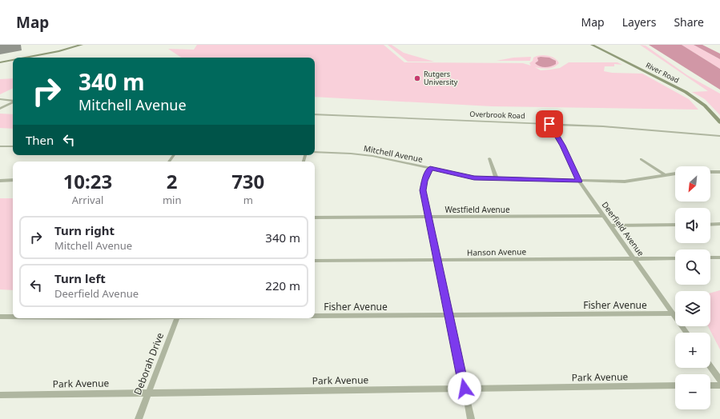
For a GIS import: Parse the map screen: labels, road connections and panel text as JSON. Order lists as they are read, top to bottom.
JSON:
{
  "streets": {
    "main road": ["River Road"],
    "street": [
      "Overbrook Road",
      "Mitchell Avenue",
      "Westfield Avenue",
      "Deerfield Avenue",
      "Hanson Avenue",
      "Fisher Avenue",
      "Deborah Drive",
      "Park Avenue"
    ]
  },
  "crossings": [
    ["Overbrook Road", "Deerfield Avenue"],
    ["Mitchell Avenue", "Deerfield Avenue"],
    ["Westfield Avenue", "Deerfield Avenue"],
    ["Deerfield Avenue", "Hanson Avenue"],
    ["Deerfield Avenue", "Fisher Avenue"],
    ["Deborah Drive", "Park Avenue"]
  ],
  "places": ["Rutgers University"],
  "north": "bottom left",
  "page": {
    "header": "Map",
    "nav": ["Map", "Layers", "Share"],
    "turn": ["340 m", "Mitchell Avenue"],
    "then": "Then",
    "eta": [
      "10:23",
      "Arrival",
      "2",
      "min",
      "730",
      "m"
    ],
    "map_buttons": ["+", "−"],
    "list": [
      {
        "name": "Turn right",
        "note": "Mitchell Avenue",
        "value": "340 m"
      },
      {
        "name": "Turn left",
        "note": "Deerfield Avenue",
        "value": "220 m"
      }
    ]
  }
}
